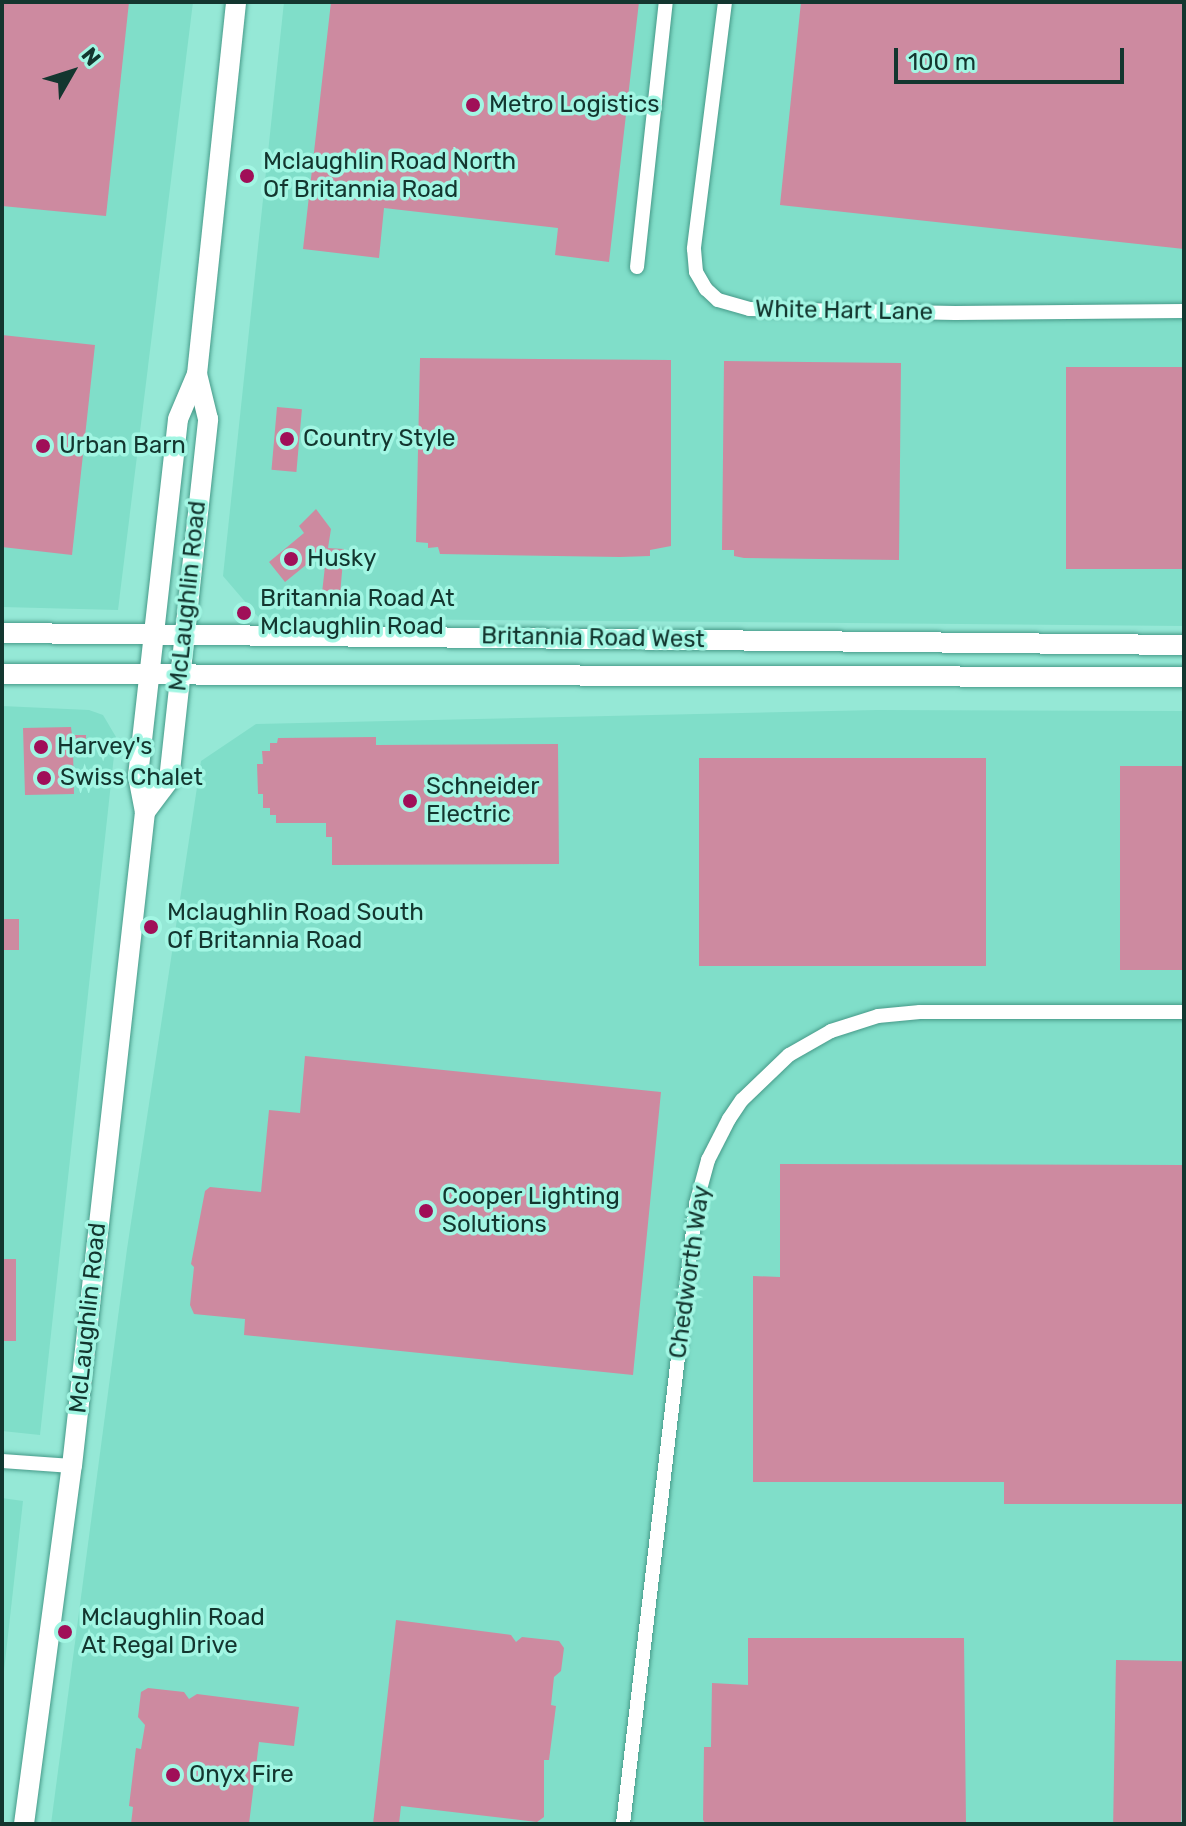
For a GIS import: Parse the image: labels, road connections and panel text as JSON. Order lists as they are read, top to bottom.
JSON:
{
  "streets": {
    "main road": ["McLaughlin Road", "Britannia Road West"],
    "street": ["White Hart Lane", "Chedworth Way"]
  },
  "crossings": [
    ["McLaughlin Road", "Britannia Road West"]
  ],
  "places": [
    "Metro Logistics",
    "Mclaughlin Road North Of Britannia Road",
    "Country Style",
    "Urban Barn",
    "Husky",
    "Britannia Road At Mclaughlin Road",
    "Harvey's",
    "Swiss Chalet",
    "Schneider Electric",
    "Mclaughlin Road South Of Britannia Road",
    "Cooper Lighting Solutions",
    "Mclaughlin Road At Regal Drive",
    "Onyx Fire"
  ],
  "scale_bar": "100 m",
  "north": "top right"
}
